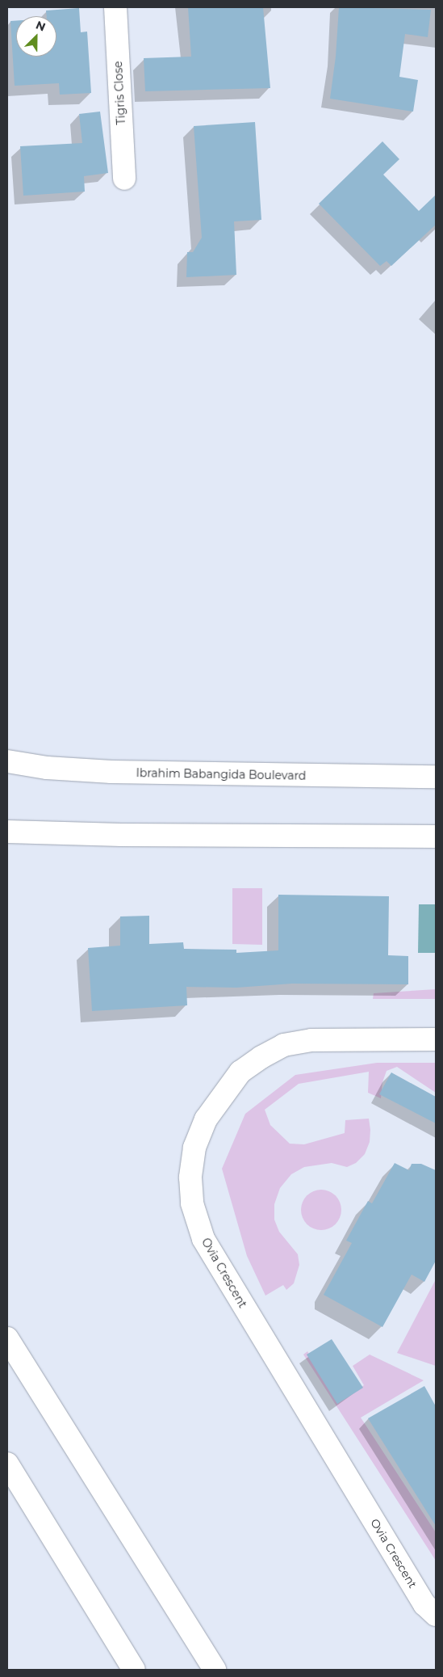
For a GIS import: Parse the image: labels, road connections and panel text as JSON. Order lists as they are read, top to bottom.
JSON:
{
  "streets": {
    "street": ["Tigris Close", "Ibrahim Babangida Boulevard", "Ovia Crescent"]
  },
  "north": "top right"
}
